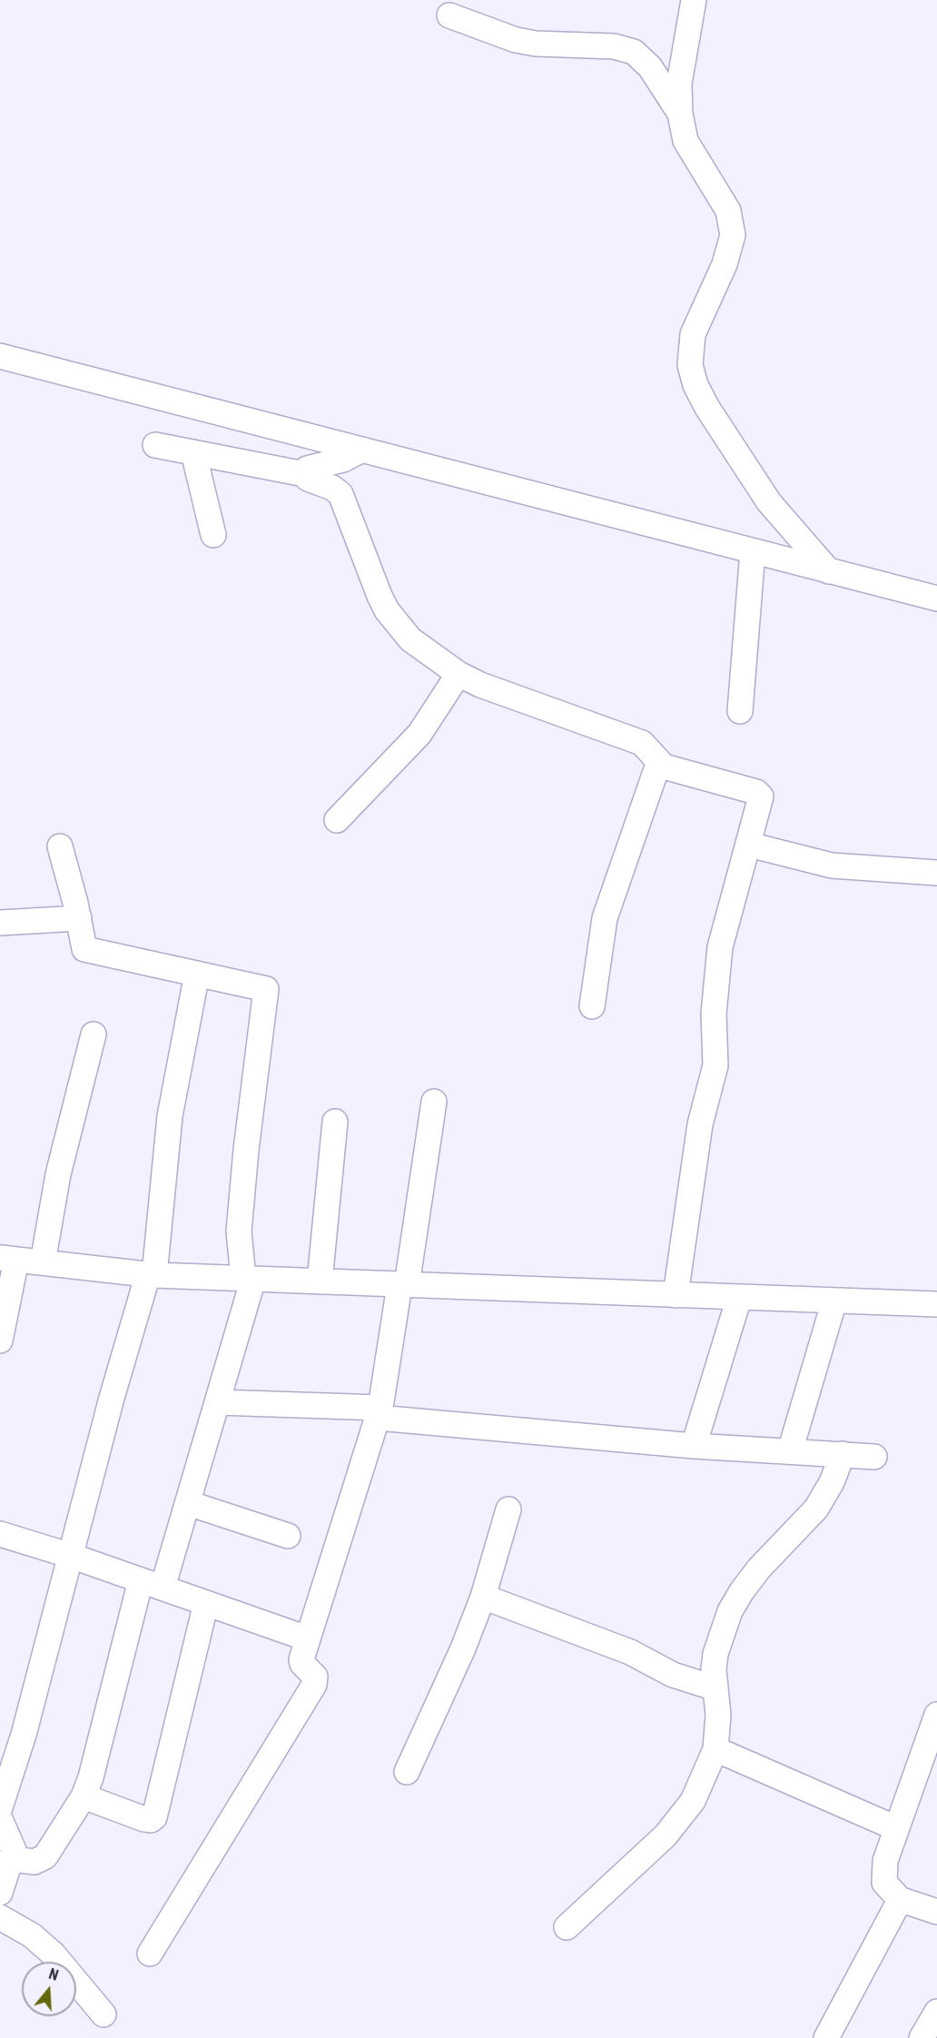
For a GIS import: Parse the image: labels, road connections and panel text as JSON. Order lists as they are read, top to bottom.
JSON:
{
  "north": "top"
}
